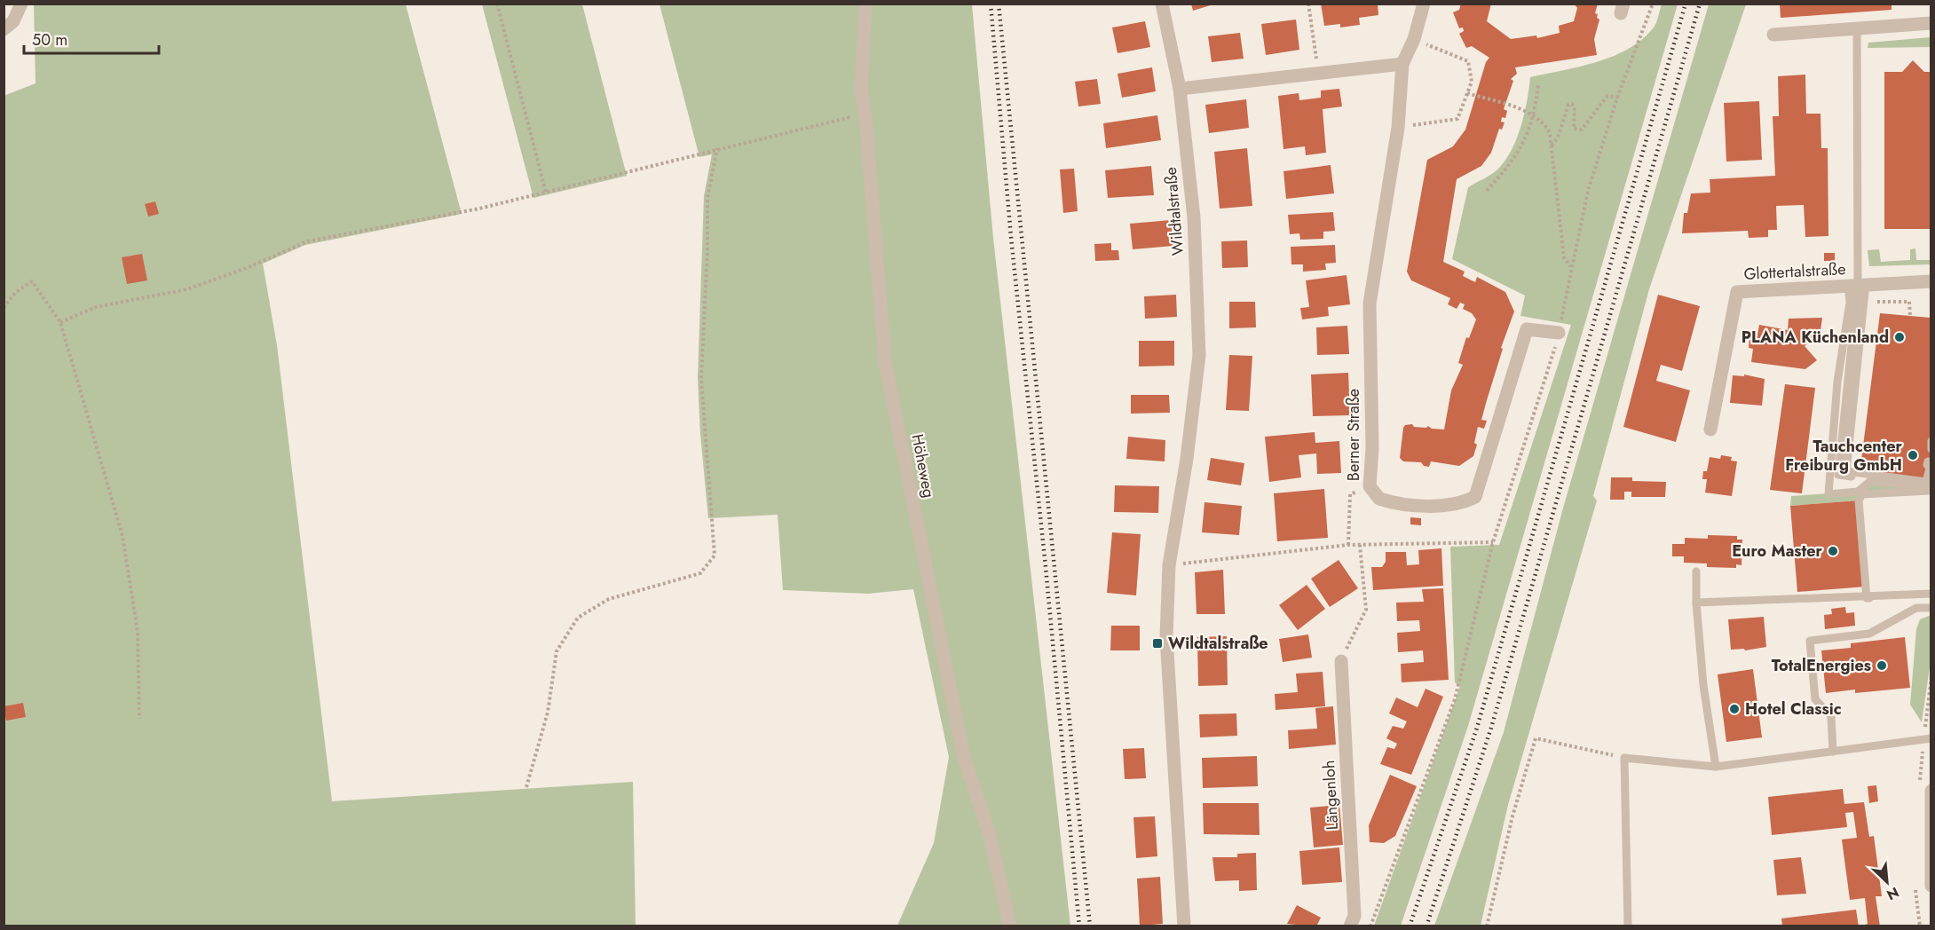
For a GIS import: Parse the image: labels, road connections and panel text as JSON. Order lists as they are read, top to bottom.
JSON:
{
  "streets": {
    "street": [
      "Wildtalstraße",
      "Glottertalstraße",
      "Berner Straße",
      "Höheweg",
      "Längenloh"
    ]
  },
  "places": {
    "other": [
      "PLANA Küchenland",
      "Tauchcenter Freiburg GmbH",
      "Euro Master",
      "TotalEnergies",
      "Hotel Classic"
    ],
    "transit": ["Wildtalstraße"]
  },
  "scale_bar": "50 m",
  "north": "bottom right"
}
